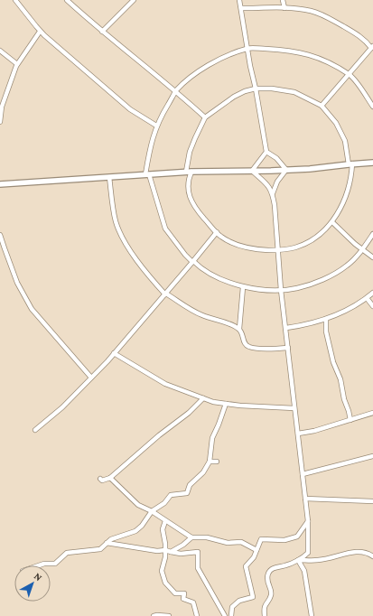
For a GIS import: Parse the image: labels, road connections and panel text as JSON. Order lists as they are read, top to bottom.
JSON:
{
  "north": "top right"
}
